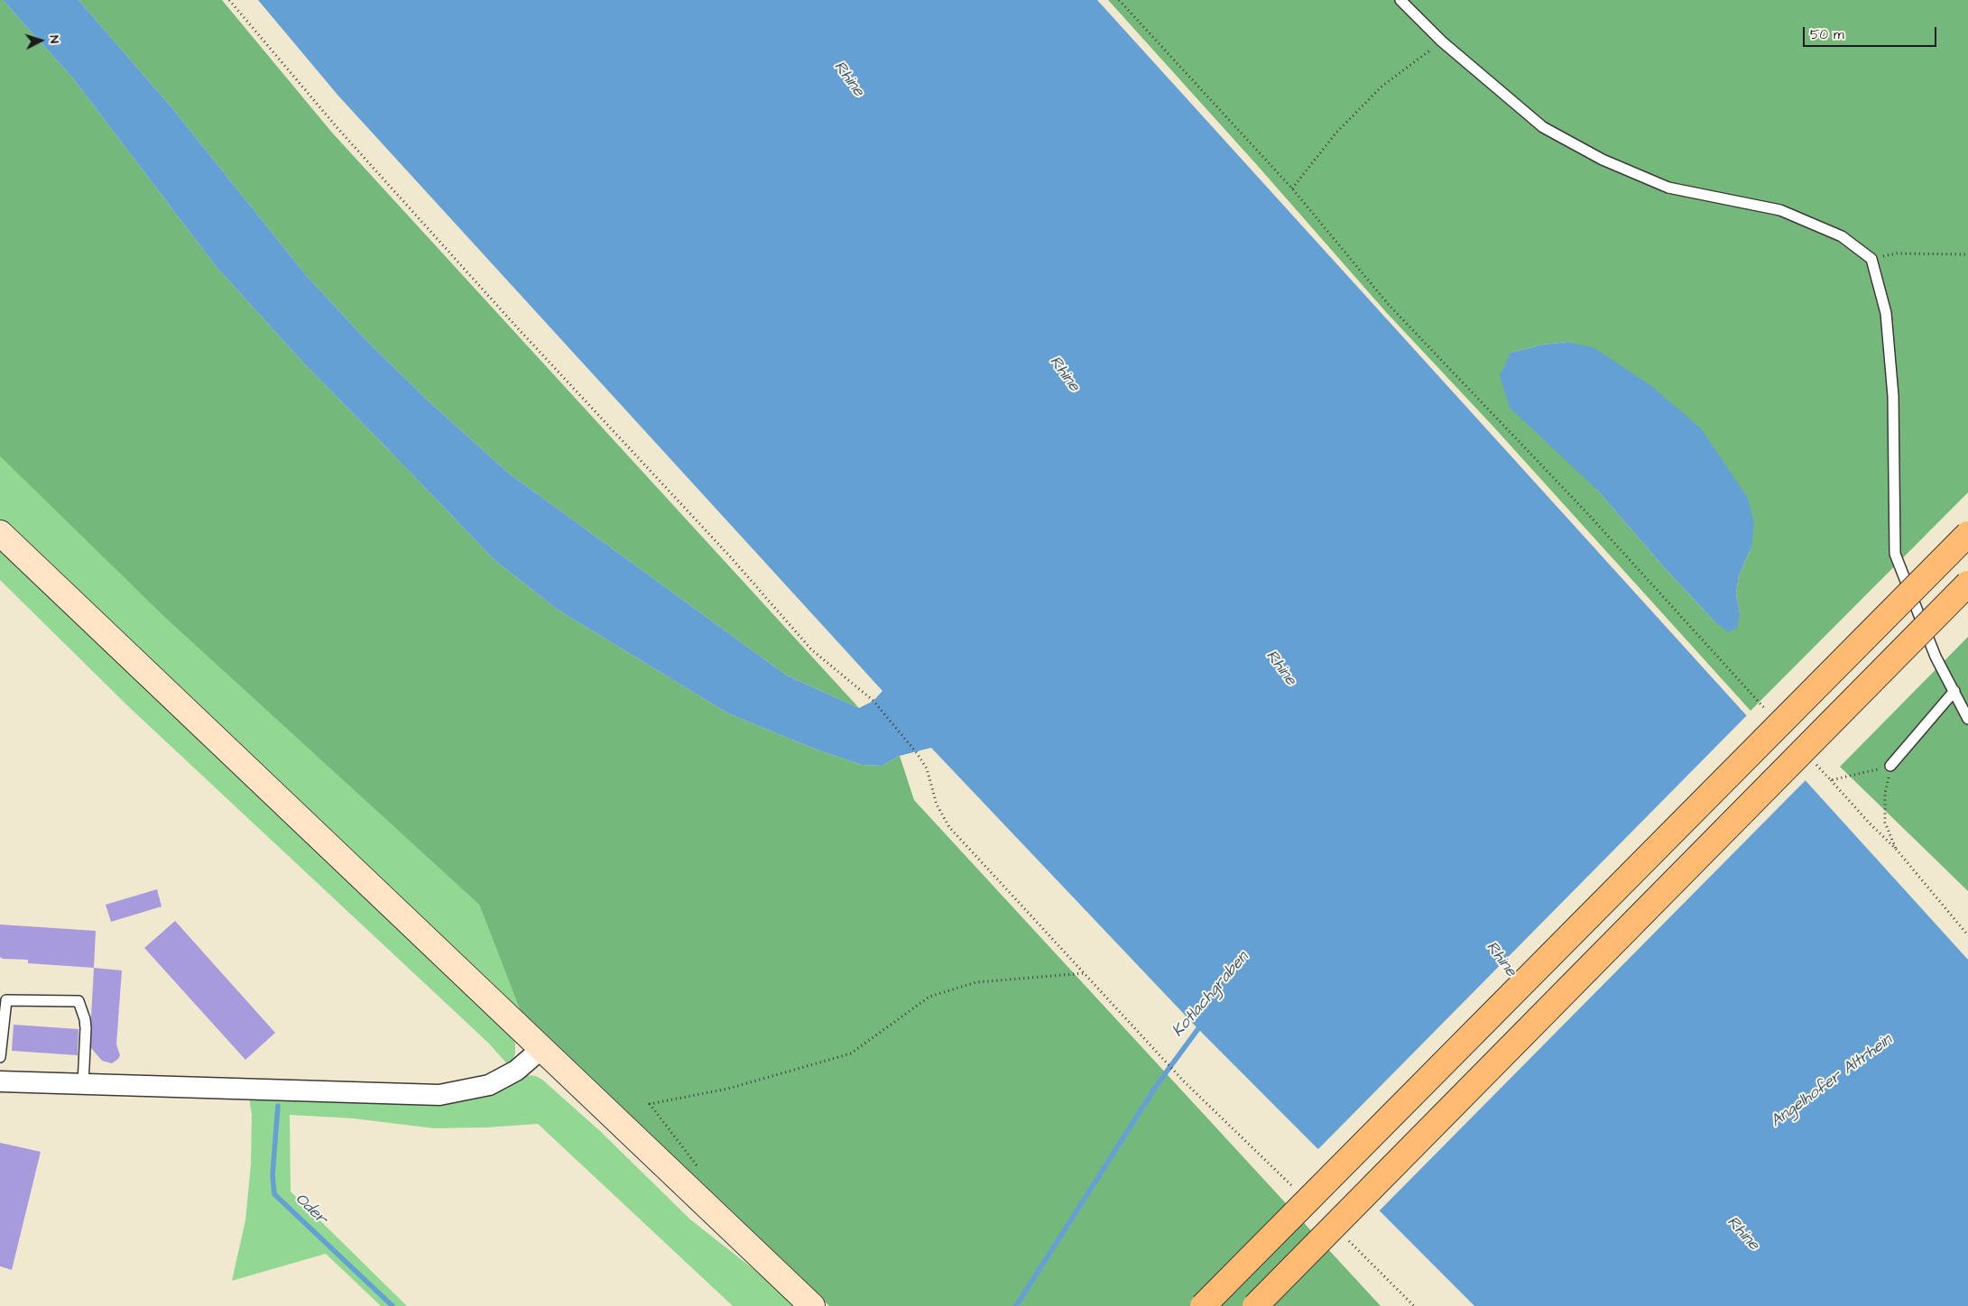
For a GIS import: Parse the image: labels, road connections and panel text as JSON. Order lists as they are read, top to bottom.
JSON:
{
  "water": [
    "Rhine",
    "Kotlachgraben",
    "Angelhofer Altrhein",
    "Oder"
  ],
  "scale_bar": "50 m",
  "north": "right"
}
